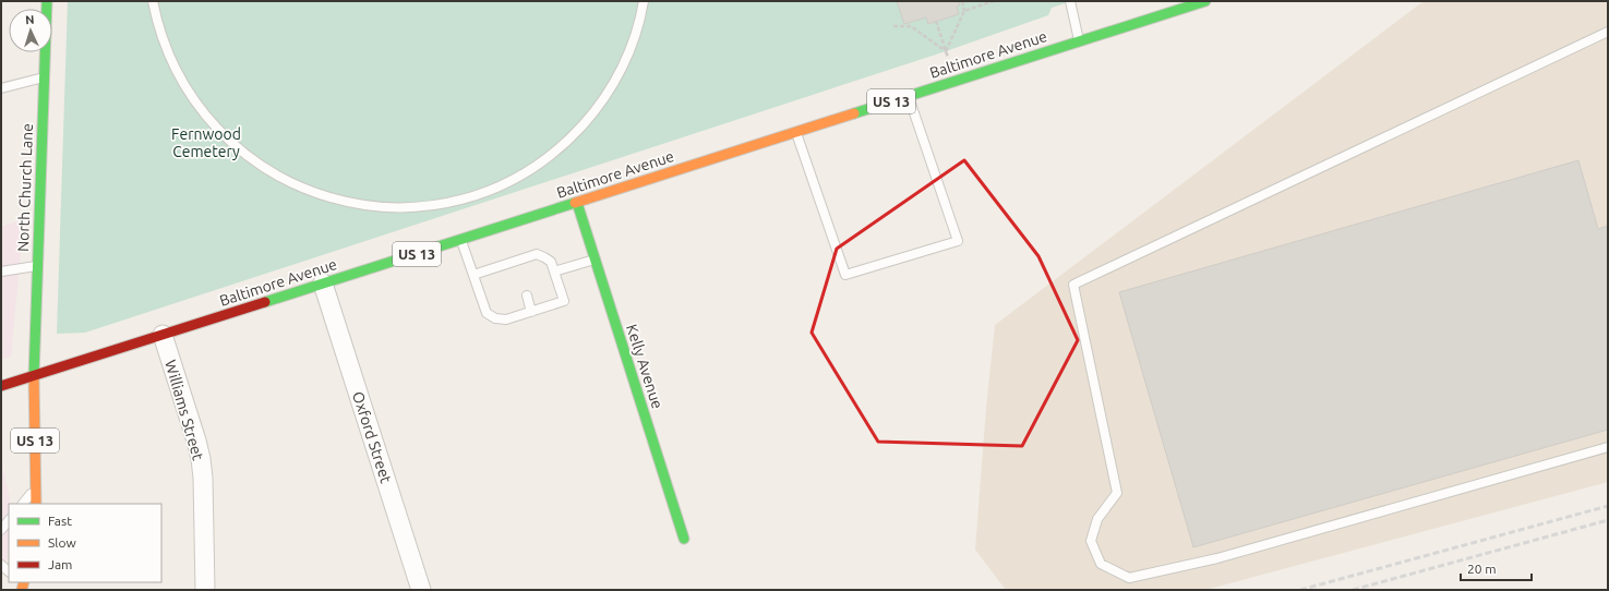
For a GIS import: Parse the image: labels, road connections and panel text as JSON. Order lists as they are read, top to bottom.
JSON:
{
  "streets": {
    "main road": [
      "Baltimore Avenue",
      "US 13",
      "North Church Lane",
      "Kelly Avenue"
    ],
    "street": ["Williams Street", "Oxford Street"]
  },
  "crossings": [
    ["Baltimore Avenue", "US 13"],
    ["Baltimore Avenue", "North Church Lane"],
    ["Baltimore Avenue", "Kelly Avenue"],
    ["Baltimore Avenue", "Williams Street"],
    ["Baltimore Avenue", "Oxford Street"],
    ["US 13", "North Church Lane"]
  ],
  "parks": ["Fernwood Cemetery"],
  "legend": ["Fast", "Slow", "Jam"],
  "scale_bar": "20 m",
  "north": "top"
}
